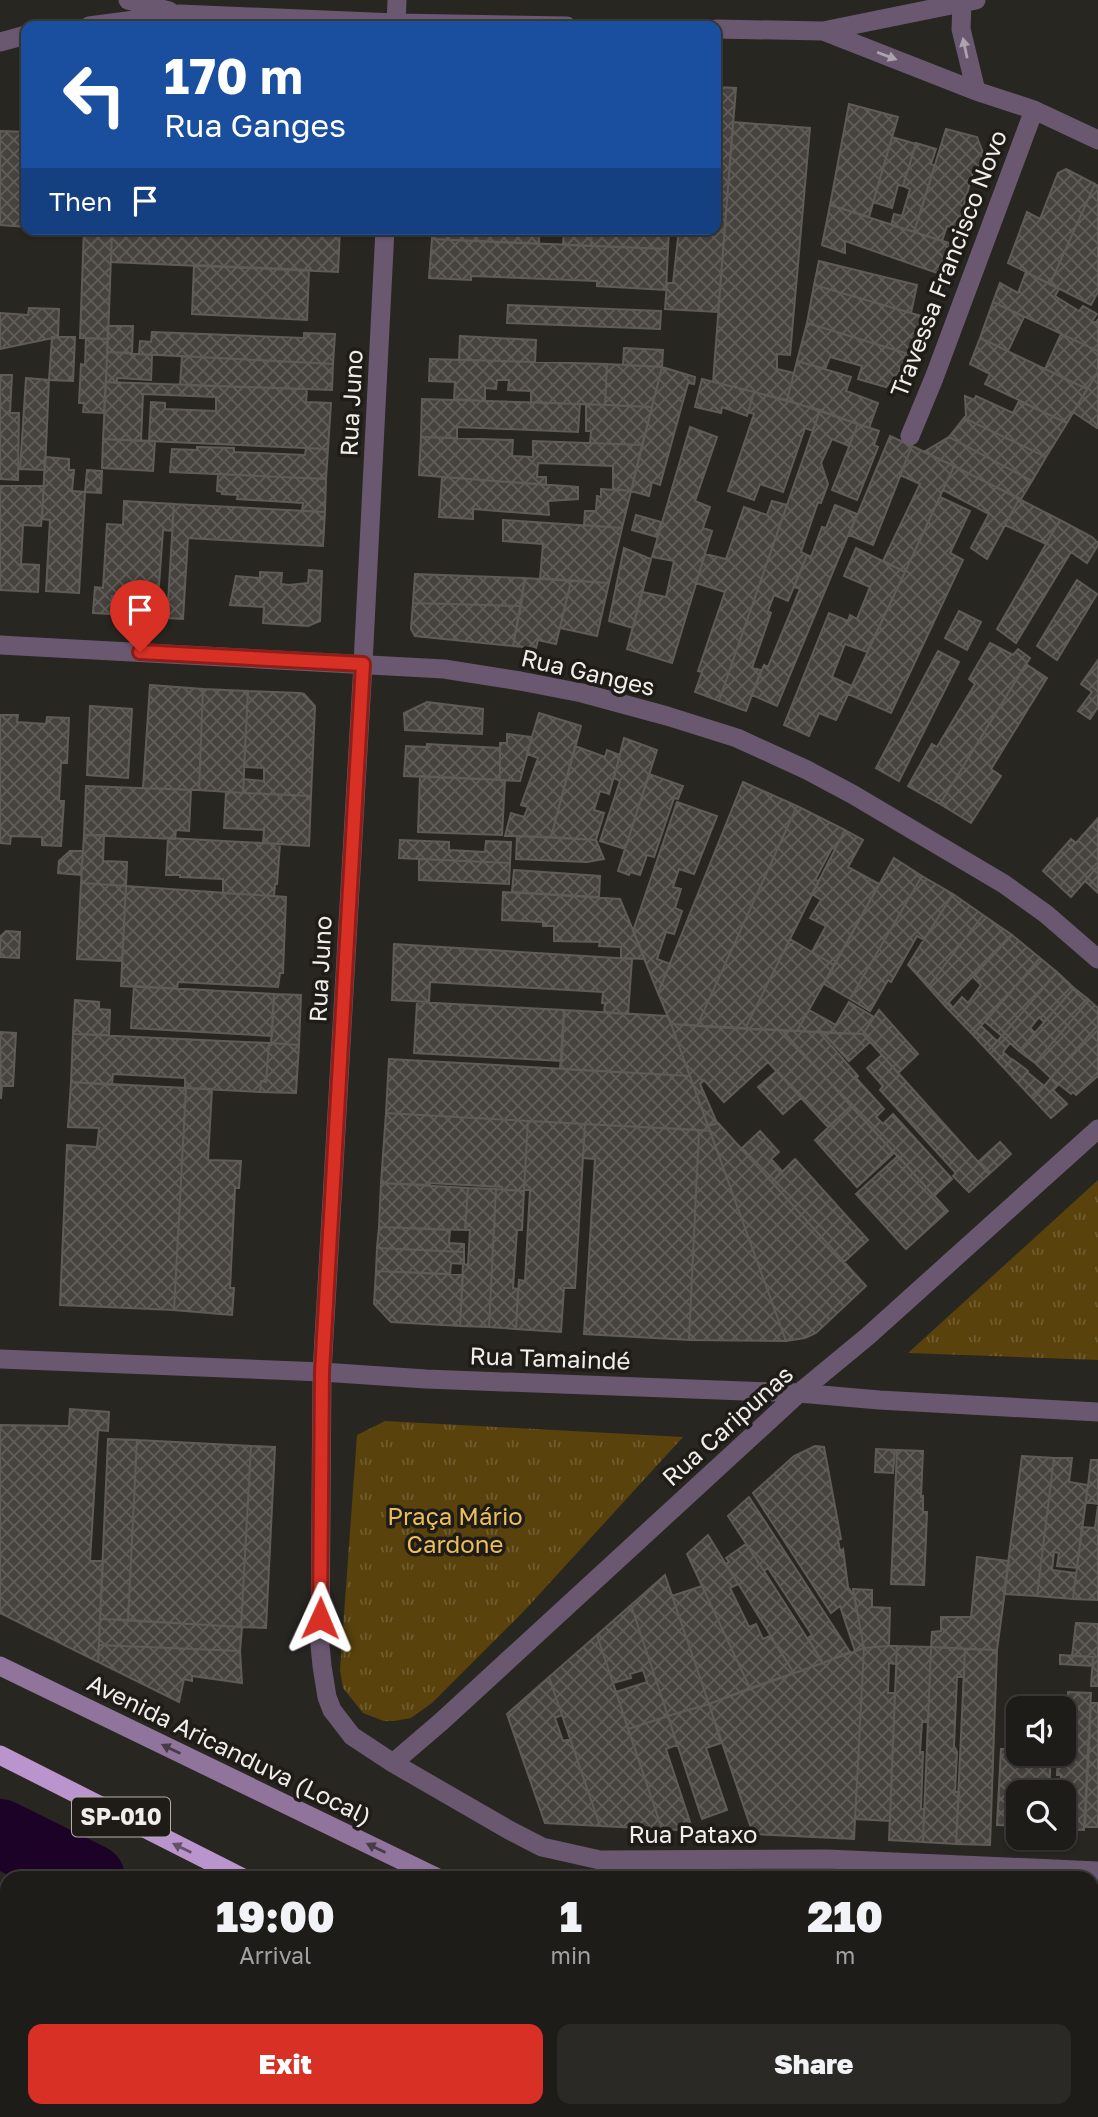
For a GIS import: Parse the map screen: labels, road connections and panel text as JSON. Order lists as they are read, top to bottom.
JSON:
{
  "streets": {
    "highway": ["SP-010"],
    "main road": ["Avenida Aricanduva (Local)"],
    "street": [
      "Travessa Francisco Novo",
      "Rua Juno",
      "Rua Ganges",
      "Rua Tamaindé",
      "Rua Caripunas",
      "Rua Pataxo"
    ]
  },
  "crossings": [
    ["Rua Juno", "Rua Ganges"],
    ["Rua Juno", "Rua Tamaindé"],
    ["Rua Juno", "Rua Pataxo"],
    ["Rua Tamaindé", "Rua Caripunas"],
    ["Rua Caripunas", "Rua Pataxo"]
  ],
  "one_way": ["Avenida Aricanduva (Local)"],
  "parks": ["Praça Mário Cardone"],
  "page": {
    "turn": ["170 m", "Rua Ganges"],
    "then": "Then",
    "eta": [
      "19:00",
      "Arrival",
      "1",
      "min",
      "210",
      "m"
    ],
    "buttons": ["Exit", "Share"]
  }
}
